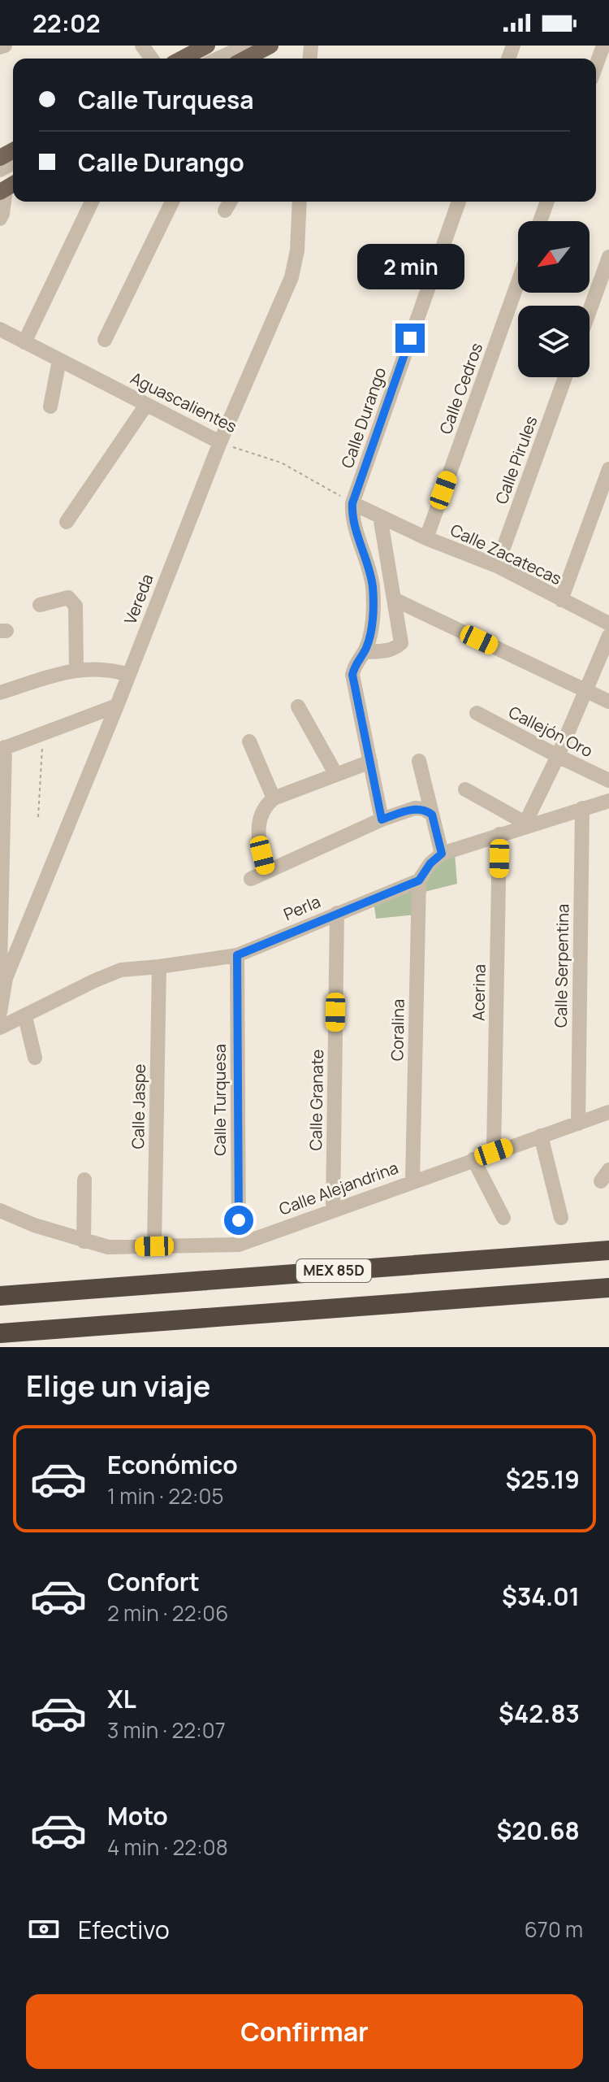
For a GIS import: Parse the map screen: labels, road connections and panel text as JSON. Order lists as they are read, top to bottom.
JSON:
{
  "streets": {
    "highway": ["MEX 85D"],
    "street": [
      "Calle Cedros",
      "Aguascalientes",
      "Calle Durango",
      "Calle Pirules",
      "Calle Zacatecas",
      "Vereda",
      "Callejón Oro",
      "Perla",
      "Calle Serpentina",
      "Acerina",
      "Coralina",
      "Calle Turquesa",
      "Calle Granate",
      "Calle Jaspe",
      "Calle Alejandrina"
    ]
  },
  "crossings": [
    ["Calle Cedros", "Calle Zacatecas"],
    ["Aguascalientes", "Calle Durango"],
    ["Aguascalientes", "Calle Zacatecas"],
    ["Aguascalientes", "Vereda"],
    ["Calle Durango", "Calle Zacatecas"],
    ["Calle Pirules", "Calle Zacatecas"],
    ["Perla", "Coralina"],
    ["Perla", "Calle Turquesa"],
    ["Perla", "Calle Granate"],
    ["Perla", "Calle Jaspe"],
    ["Calle Serpentina", "Calle Alejandrina"],
    ["Acerina", "Calle Alejandrina"],
    ["Coralina", "Calle Alejandrina"],
    ["Calle Turquesa", "Calle Alejandrina"],
    ["Calle Granate", "Calle Alejandrina"],
    ["Calle Jaspe", "Calle Alejandrina"]
  ],
  "north": "bottom left",
  "page": {
    "status": "22:02",
    "banner": ["Calle Turquesa", "Calle Durango"],
    "bubble": "2 min",
    "heading": "Elige un viaje",
    "list": [
      {
        "name": "Económico",
        "note": "1 min · 22:05",
        "value": "$25.19"
      },
      {
        "name": "Confort",
        "note": "2 min · 22:06",
        "value": "$34.01"
      },
      {
        "name": "XL",
        "note": "3 min · 22:07",
        "value": "$42.83"
      },
      {
        "name": "Moto",
        "note": "4 min · 22:08",
        "value": "$20.68"
      }
    ],
    "pay": ["Efectivo", "670 m"],
    "buttons": "Confirmar"
  }
}
